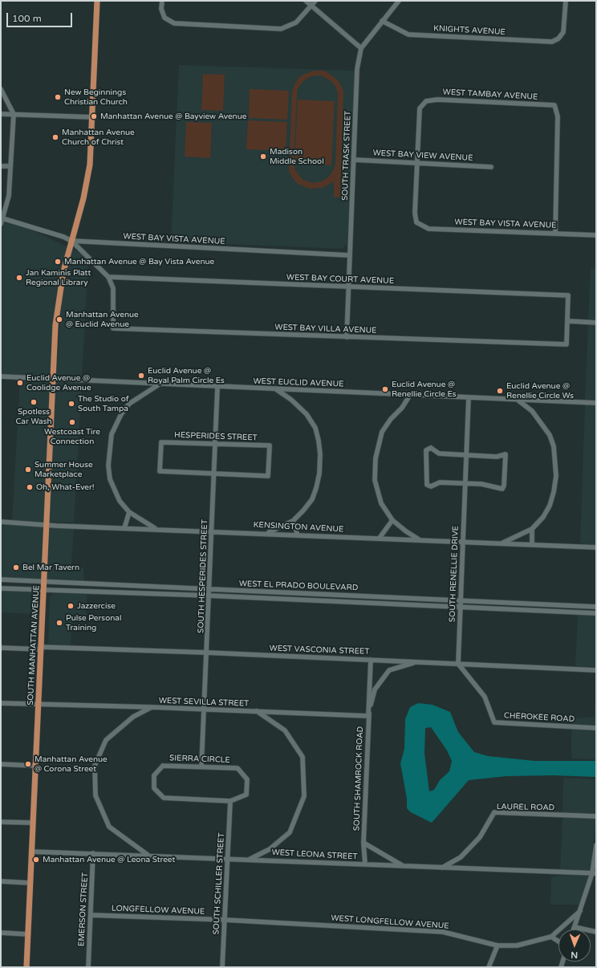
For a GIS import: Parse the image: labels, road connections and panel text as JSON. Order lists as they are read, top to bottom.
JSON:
{
  "streets": {
    "main road": ["SOUTH MANHATTAN AVENUE"],
    "street": [
      "KNIGHTS AVENUE",
      "WEST TAMBAY AVENUE",
      "SOUTH TRASK STREET",
      "WEST BAY VIEW AVENUE",
      "WEST BAY VISTA AVENUE",
      "WEST BAY COURT AVENUE",
      "WEST BAY VILLA AVENUE",
      "WEST EUCLID AVENUE",
      "HESPERIDES STREET",
      "KENSINGTON AVENUE",
      "SOUTH RENELLIE DRIVE",
      "SOUTH HESPERIDES STREET",
      "WEST EL PRADO BOULEVARD",
      "WEST VASCONIA STREET",
      "WEST SEVILLA STREET",
      "CHEROKEE ROAD",
      "SIERRA CIRCLE",
      "SOUTH SHAMROCK ROAD",
      "LAUREL ROAD",
      "WEST LEONA STREET",
      "SOUTH SCHILLER STREET",
      "EMERSON STREET",
      "LONGFELLOW AVENUE",
      "WEST LONGFELLOW AVENUE"
    ]
  },
  "crossings": [
    ["WEST TAMBAY AVENUE", "WEST BAY VIEW AVENUE"],
    ["WEST TAMBAY AVENUE", "WEST BAY VISTA AVENUE"],
    ["SOUTH TRASK STREET", "WEST BAY VIEW AVENUE"],
    ["SOUTH TRASK STREET", "WEST BAY VISTA AVENUE"],
    ["SOUTH TRASK STREET", "WEST BAY COURT AVENUE"],
    ["SOUTH TRASK STREET", "WEST BAY VILLA AVENUE"],
    ["WEST BAY VIEW AVENUE", "WEST BAY VISTA AVENUE"],
    ["WEST BAY VISTA AVENUE", "SOUTH MANHATTAN AVENUE"],
    ["WEST BAY COURT AVENUE", "WEST BAY VILLA AVENUE"],
    ["WEST EUCLID AVENUE", "SOUTH RENELLIE DRIVE"],
    ["WEST EUCLID AVENUE", "SOUTH HESPERIDES STREET"],
    ["WEST EUCLID AVENUE", "SOUTH MANHATTAN AVENUE"],
    ["HESPERIDES STREET", "SOUTH HESPERIDES STREET"],
    ["KENSINGTON AVENUE", "SOUTH RENELLIE DRIVE"],
    ["KENSINGTON AVENUE", "SOUTH HESPERIDES STREET"],
    ["KENSINGTON AVENUE", "SOUTH MANHATTAN AVENUE"],
    ["SOUTH RENELLIE DRIVE", "WEST EL PRADO BOULEVARD"],
    ["SOUTH RENELLIE DRIVE", "WEST VASCONIA STREET"],
    ["SOUTH RENELLIE DRIVE", "CHEROKEE ROAD"],
    ["SOUTH HESPERIDES STREET", "WEST EL PRADO BOULEVARD"],
    ["SOUTH HESPERIDES STREET", "WEST VASCONIA STREET"],
    ["SOUTH HESPERIDES STREET", "WEST SEVILLA STREET"],
    ["SOUTH HESPERIDES STREET", "SIERRA CIRCLE"],
    ["WEST EL PRADO BOULEVARD", "SOUTH MANHATTAN AVENUE"],
    ["SOUTH MANHATTAN AVENUE", "WEST VASCONIA STREET"],
    ["SOUTH MANHATTAN AVENUE", "WEST SEVILLA STREET"],
    ["SOUTH MANHATTAN AVENUE", "WEST LEONA STREET"],
    ["WEST VASCONIA STREET", "CHEROKEE ROAD"],
    ["WEST VASCONIA STREET", "SOUTH SHAMROCK ROAD"],
    ["WEST SEVILLA STREET", "SOUTH SHAMROCK ROAD"],
    ["SIERRA CIRCLE", "SOUTH SCHILLER STREET"],
    ["SOUTH SHAMROCK ROAD", "WEST LEONA STREET"],
    ["LAUREL ROAD", "WEST LEONA STREET"],
    ["WEST LEONA STREET", "SOUTH SCHILLER STREET"],
    ["WEST LEONA STREET", "EMERSON STREET"],
    ["SOUTH SCHILLER STREET", "LONGFELLOW AVENUE"],
    ["SOUTH SCHILLER STREET", "WEST LONGFELLOW AVENUE"],
    ["EMERSON STREET", "LONGFELLOW AVENUE"],
    ["LONGFELLOW AVENUE", "WEST LONGFELLOW AVENUE"]
  ],
  "places": [
    "New Beginnings Christian Church",
    "Manhattan Avenue @ Bayview Avenue",
    "Manhattan Avenue Church of Christ",
    "Madison Middle School",
    "Manhattan Avenue @ Bay Vista Avenue",
    "Jan Kaminis Platt Regional Library",
    "Manhattan Avenue @ Euclid Avenue",
    "Euclid Avenue @ Royal Palm Circle Es",
    "Euclid Avenue @ Coolidge Avenue",
    "Euclid Avenue @ Renellie Circle Es",
    "Euclid Avenue @ Renellie Circle Ws",
    "Spotless Car Wash",
    "The Studio of South Tampa",
    "Westcoast Tire Connection",
    "Summer House Marketplace",
    "Oh, What-Ever!",
    "Bel Mar Tavern",
    "Jazzercise",
    "Pulse Personal Training",
    "Manhattan Avenue @ Corona Street",
    "Manhattan Avenue @ Leona Street"
  ],
  "scale_bar": "100 m",
  "north": "bottom"
}
